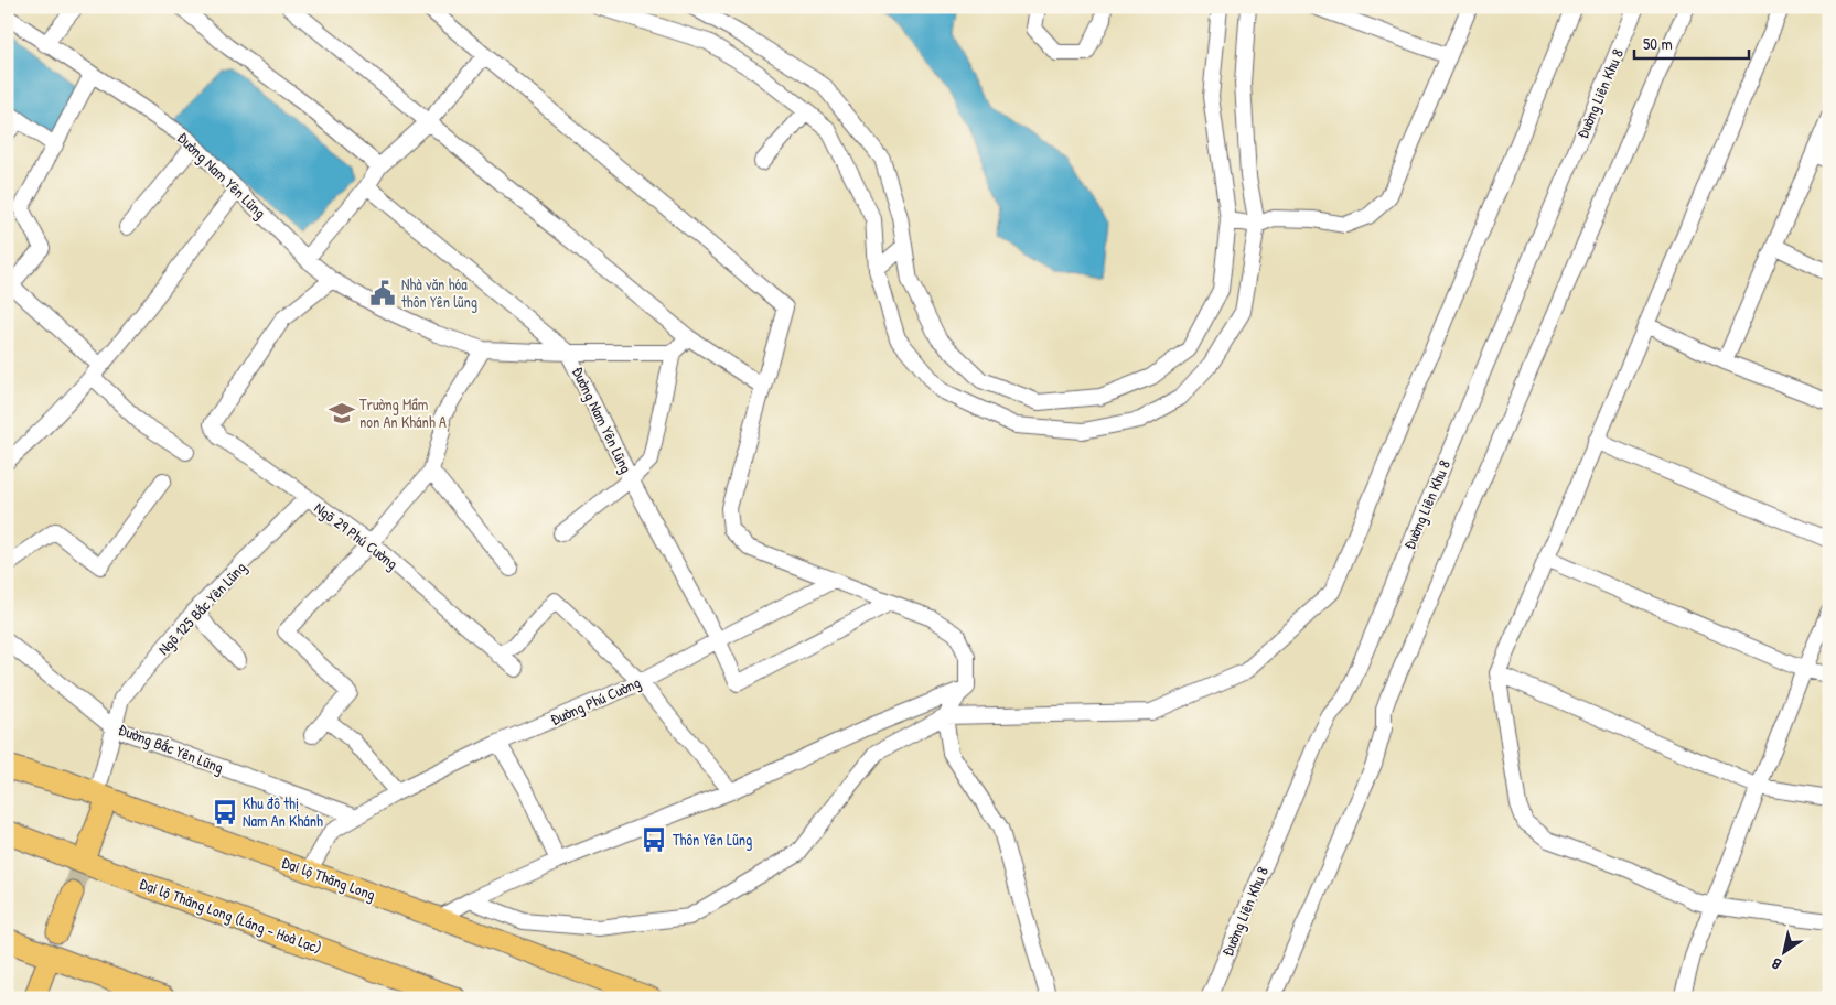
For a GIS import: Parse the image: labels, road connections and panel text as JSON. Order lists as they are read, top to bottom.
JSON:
{
  "streets": {
    "highway": ["Đại lộ Thăng Long (Láng - Hoà Lạc)"],
    "main road": ["Đại lộ Thăng Long"],
    "street": [
      "Đường Liên Khu 8",
      "Đường Nam Yên Lũng",
      "Ngõ 29 Phú Cường",
      "Ngõ 125 Bắc Yên Lũng",
      "Đường Phú Cường",
      "Đường Bắc Yên Lũng"
    ]
  },
  "crossings": [
    ["Đường Nam Yên Lũng", "Ngõ 29 Phú Cường"],
    ["Đường Nam Yên Lũng", "Đường Phú Cường"],
    ["Ngõ 29 Phú Cường", "Ngõ 125 Bắc Yên Lũng"],
    ["Ngõ 125 Bắc Yên Lũng", "Đường Bắc Yên Lũng"],
    ["Ngõ 125 Bắc Yên Lũng", "Đại lộ Thăng Long"],
    ["Đường Phú Cường", "Đường Bắc Yên Lũng"],
    ["Đường Phú Cường", "Đại lộ Thăng Long"]
  ],
  "places": {
    "public building": ["Nhà văn hóa thôn Yên lũng"],
    "school or university": ["Trường Mầm non An Khánh A"],
    "bus stop": ["Khu đô thị Nam An Khánh", "Thôn Yên Lũng"]
  },
  "scale_bar": "50 m",
  "north": "bottom left"
}
